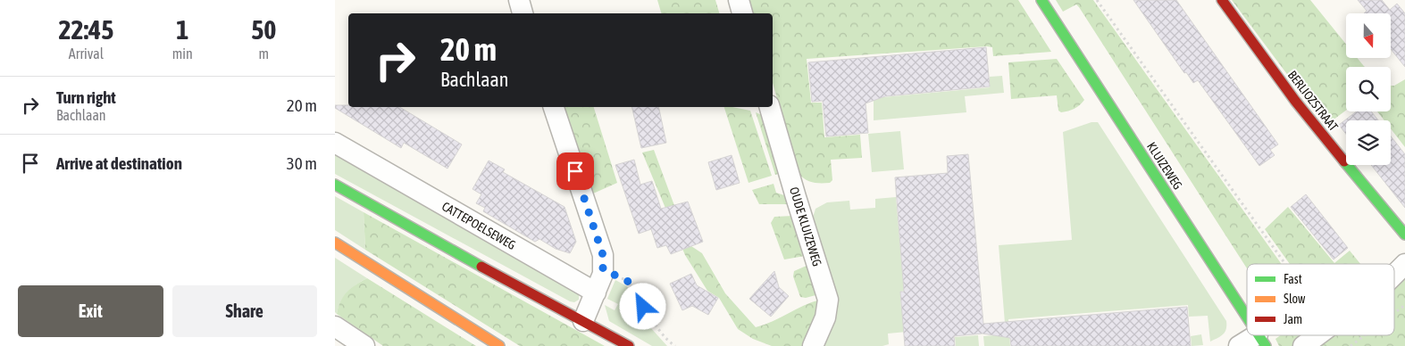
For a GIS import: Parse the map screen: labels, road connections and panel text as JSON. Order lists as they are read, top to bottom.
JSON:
{
  "streets": {
    "street": [
      "BERLIOZSTRAAT",
      "KLUIZEWEG",
      "CATTEPOELSEWEG",
      "OUDE KLUIZEWEG"
    ]
  },
  "legend": ["Fast", "Slow", "Jam"],
  "north": "bottom",
  "page": {
    "eta": [
      "22:45",
      "Arrival",
      "1",
      "min",
      "50",
      "m"
    ],
    "turn": ["20 m", "Bachlaan"],
    "list": [
      {
        "name": "Turn right",
        "note": "Bachlaan",
        "value": "20 m"
      },
      {
        "name": "Arrive at destination",
        "value": "30 m"
      }
    ],
    "buttons": ["Exit", "Share"]
  }
}
